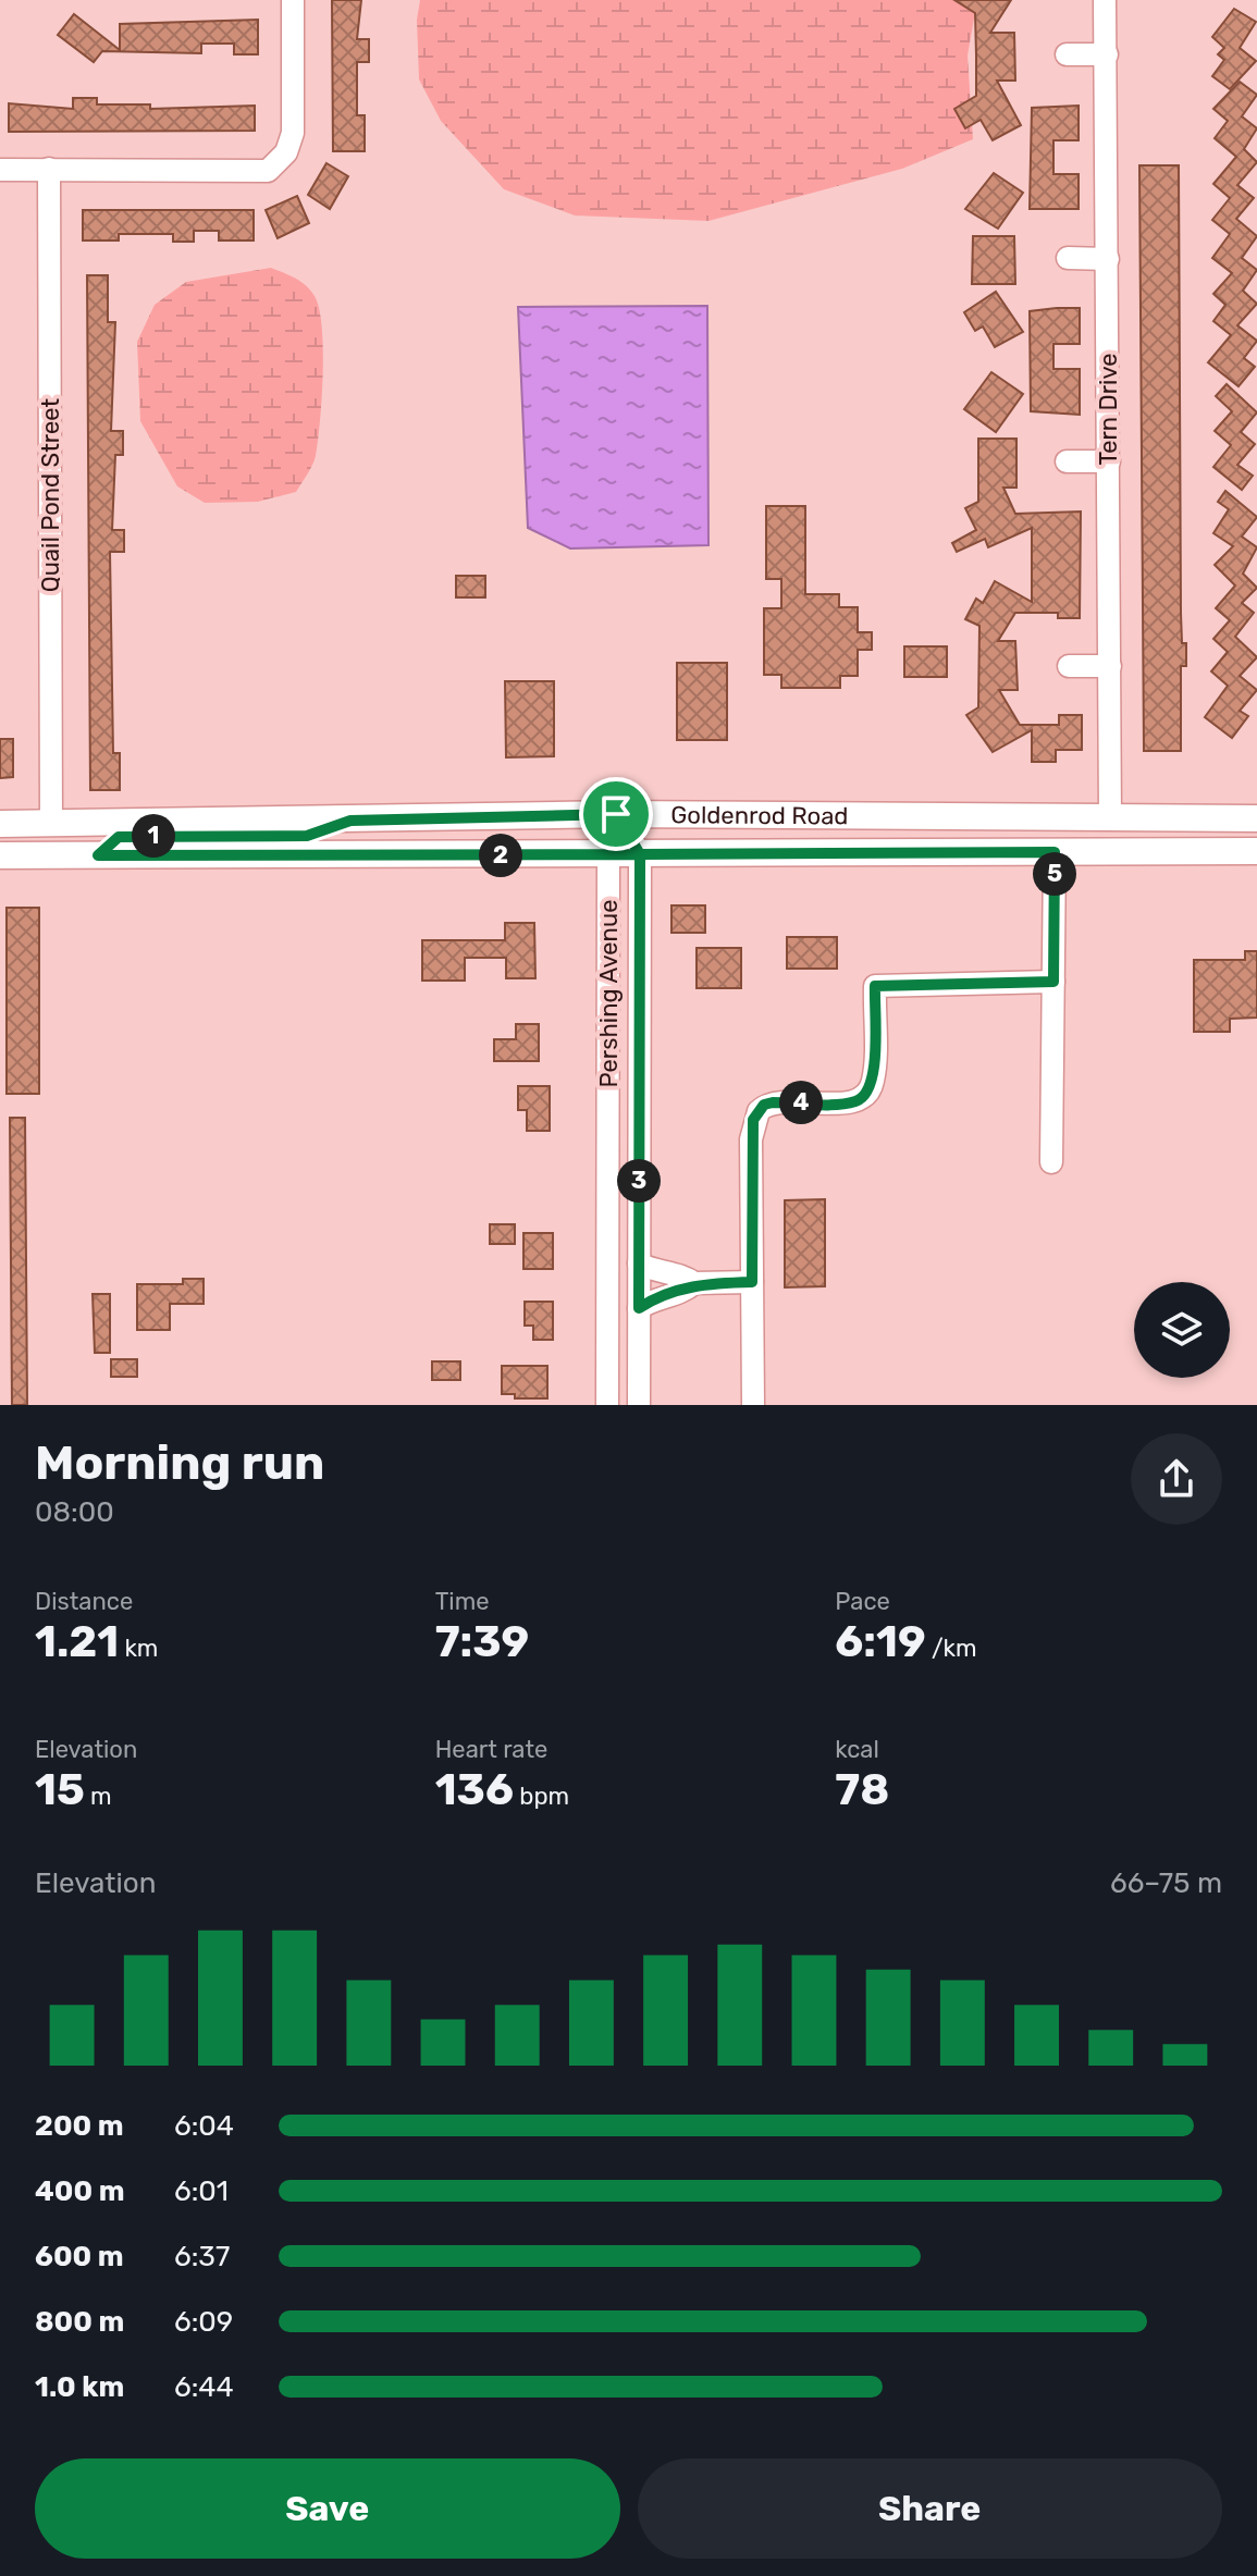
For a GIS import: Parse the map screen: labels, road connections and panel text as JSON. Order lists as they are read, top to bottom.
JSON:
{
  "streets": {
    "main road": ["Goldenrod Road"],
    "street": ["Tern Drive", "Quail Pond Street", "Pershing Avenue"]
  },
  "crossings": [
    ["Tern Drive", "Goldenrod Road"],
    ["Quail Pond Street", "Goldenrod Road"],
    ["Goldenrod Road", "Pershing Avenue"]
  ],
  "page": {
    "pins": [
      "1",
      "2",
      "5",
      "4",
      "3"
    ],
    "heading": ["Morning run", "08:00"],
    "stats": [
      ["Distance", "1.21 km"],
      ["Time", "7:39"],
      ["Pace", "6:19 /km"],
      ["Elevation", "15 m"],
      ["Heart rate", "136 bpm"],
      ["kcal", "78"]
    ],
    "chart": ["Elevation", "66–75 m"],
    "list": [
      {
        "name": "200 m",
        "note": "6:04"
      },
      {
        "name": "400 m",
        "note": "6:01"
      },
      {
        "name": "600 m",
        "note": "6:37"
      },
      {
        "name": "800 m",
        "note": "6:09"
      },
      {
        "name": "1.0 km",
        "note": "6:44"
      }
    ],
    "buttons": ["Save", "Share"]
  }
}
